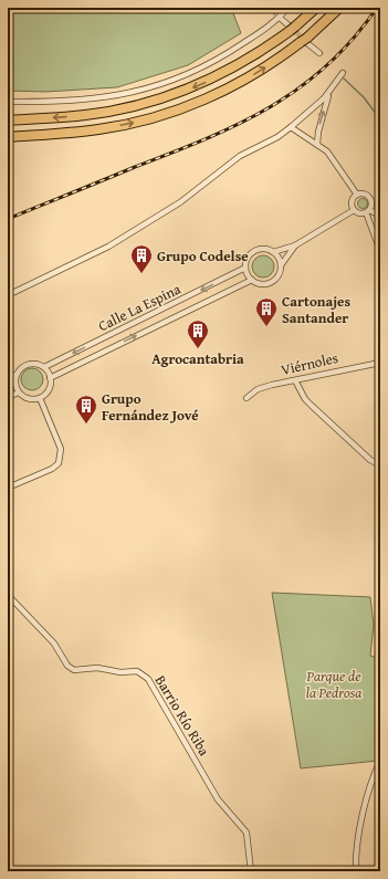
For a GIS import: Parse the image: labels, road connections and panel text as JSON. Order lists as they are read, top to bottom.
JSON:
{
  "streets": {
    "street": ["Calle La Espina", "Viérnoles", "Barrio Río Riba"]
  },
  "parks": ["Parque de la Pedrosa"],
  "places": {
    "building": [
      "Grupo Codelse",
      "Cartonajes Santander",
      "Agrocantabria",
      "Grupo Fernández Jové"
    ]
  }
}
